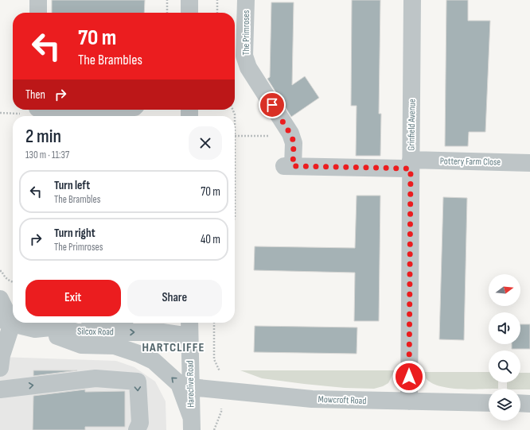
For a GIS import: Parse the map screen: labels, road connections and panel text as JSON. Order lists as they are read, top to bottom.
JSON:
{
  "streets": {
    "street": [
      "The Primroses",
      "Grinfield Avenue",
      "Pottery Farm Close",
      "Silcox Road",
      "Hareclive Road",
      "Mowcroft Road"
    ]
  },
  "crossings": [
    ["The Primroses", "Pottery Farm Close"],
    ["Grinfield Avenue", "Pottery Farm Close"],
    ["Grinfield Avenue", "Mowcroft Road"],
    ["Silcox Road", "Hareclive Road"],
    ["Hareclive Road", "Mowcroft Road"]
  ],
  "one_way": ["Silcox Road"],
  "districts": ["HARTCLIFFE"],
  "north": "right",
  "page": {
    "turn": ["70 m", "The Brambles"],
    "then": "Then",
    "heading": ["2 min", "130 m · 11:37"],
    "list": [
      {
        "name": "Turn left",
        "note": "The Brambles",
        "value": "70 m"
      },
      {
        "name": "Turn right",
        "note": "The Primroses",
        "value": "40 m"
      }
    ],
    "buttons": ["Exit", "Share"]
  }
}
